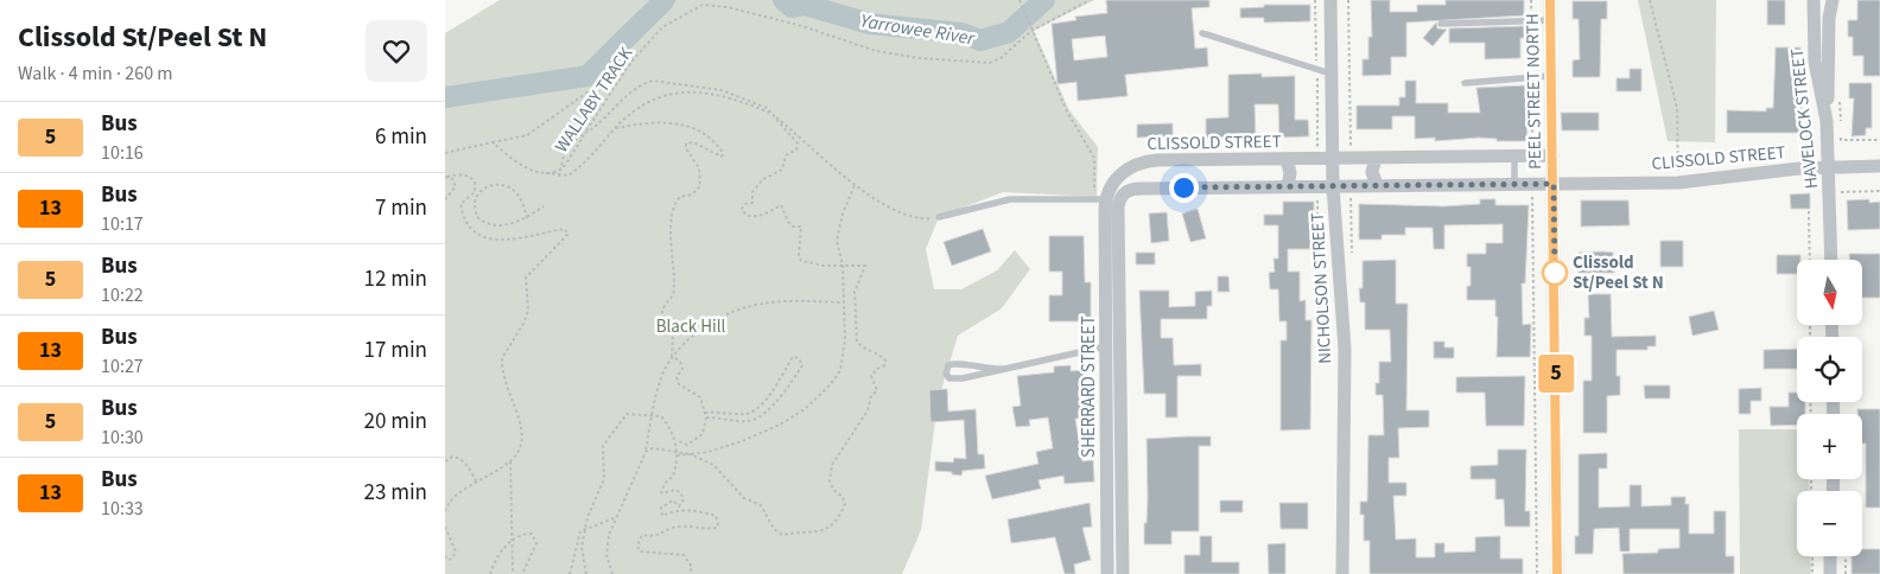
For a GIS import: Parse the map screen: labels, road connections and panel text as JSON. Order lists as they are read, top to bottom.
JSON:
{
  "streets": {
    "street": [
      "PEEL STREET NORTH",
      "HAVELOCK STREET",
      "CLISSOLD STREET",
      "NICHOLSON STREET",
      "SHERRARD STREET"
    ],
    "path": ["WALLABY TRACK"]
  },
  "crossings": [
    ["PEEL STREET NORTH", "CLISSOLD STREET"],
    ["HAVELOCK STREET", "CLISSOLD STREET"],
    ["CLISSOLD STREET", "NICHOLSON STREET"],
    ["CLISSOLD STREET", "SHERRARD STREET"]
  ],
  "water": ["Yarrowee River"],
  "parks": ["Black Hill"],
  "places": ["Clissold St/Peel St N"],
  "lines": ["bus line 5"],
  "north": "bottom",
  "page": {
    "heading": ["Clissold St/Peel St N", "Walk · 4 min · 260 m"],
    "on_map": "5",
    "list": [
      {
        "mark": "5",
        "name": "Bus",
        "note": "10:16",
        "value": "6 min"
      },
      {
        "mark": "13",
        "name": "Bus",
        "note": "10:17",
        "value": "7 min"
      },
      {
        "mark": "5",
        "name": "Bus",
        "note": "10:22",
        "value": "12 min"
      },
      {
        "mark": "13",
        "name": "Bus",
        "note": "10:27",
        "value": "17 min"
      },
      {
        "mark": "5",
        "name": "Bus",
        "note": "10:30",
        "value": "20 min"
      },
      {
        "mark": "13",
        "name": "Bus",
        "note": "10:33",
        "value": "23 min"
      }
    ],
    "map_buttons": ["+", "−"]
  }
}
